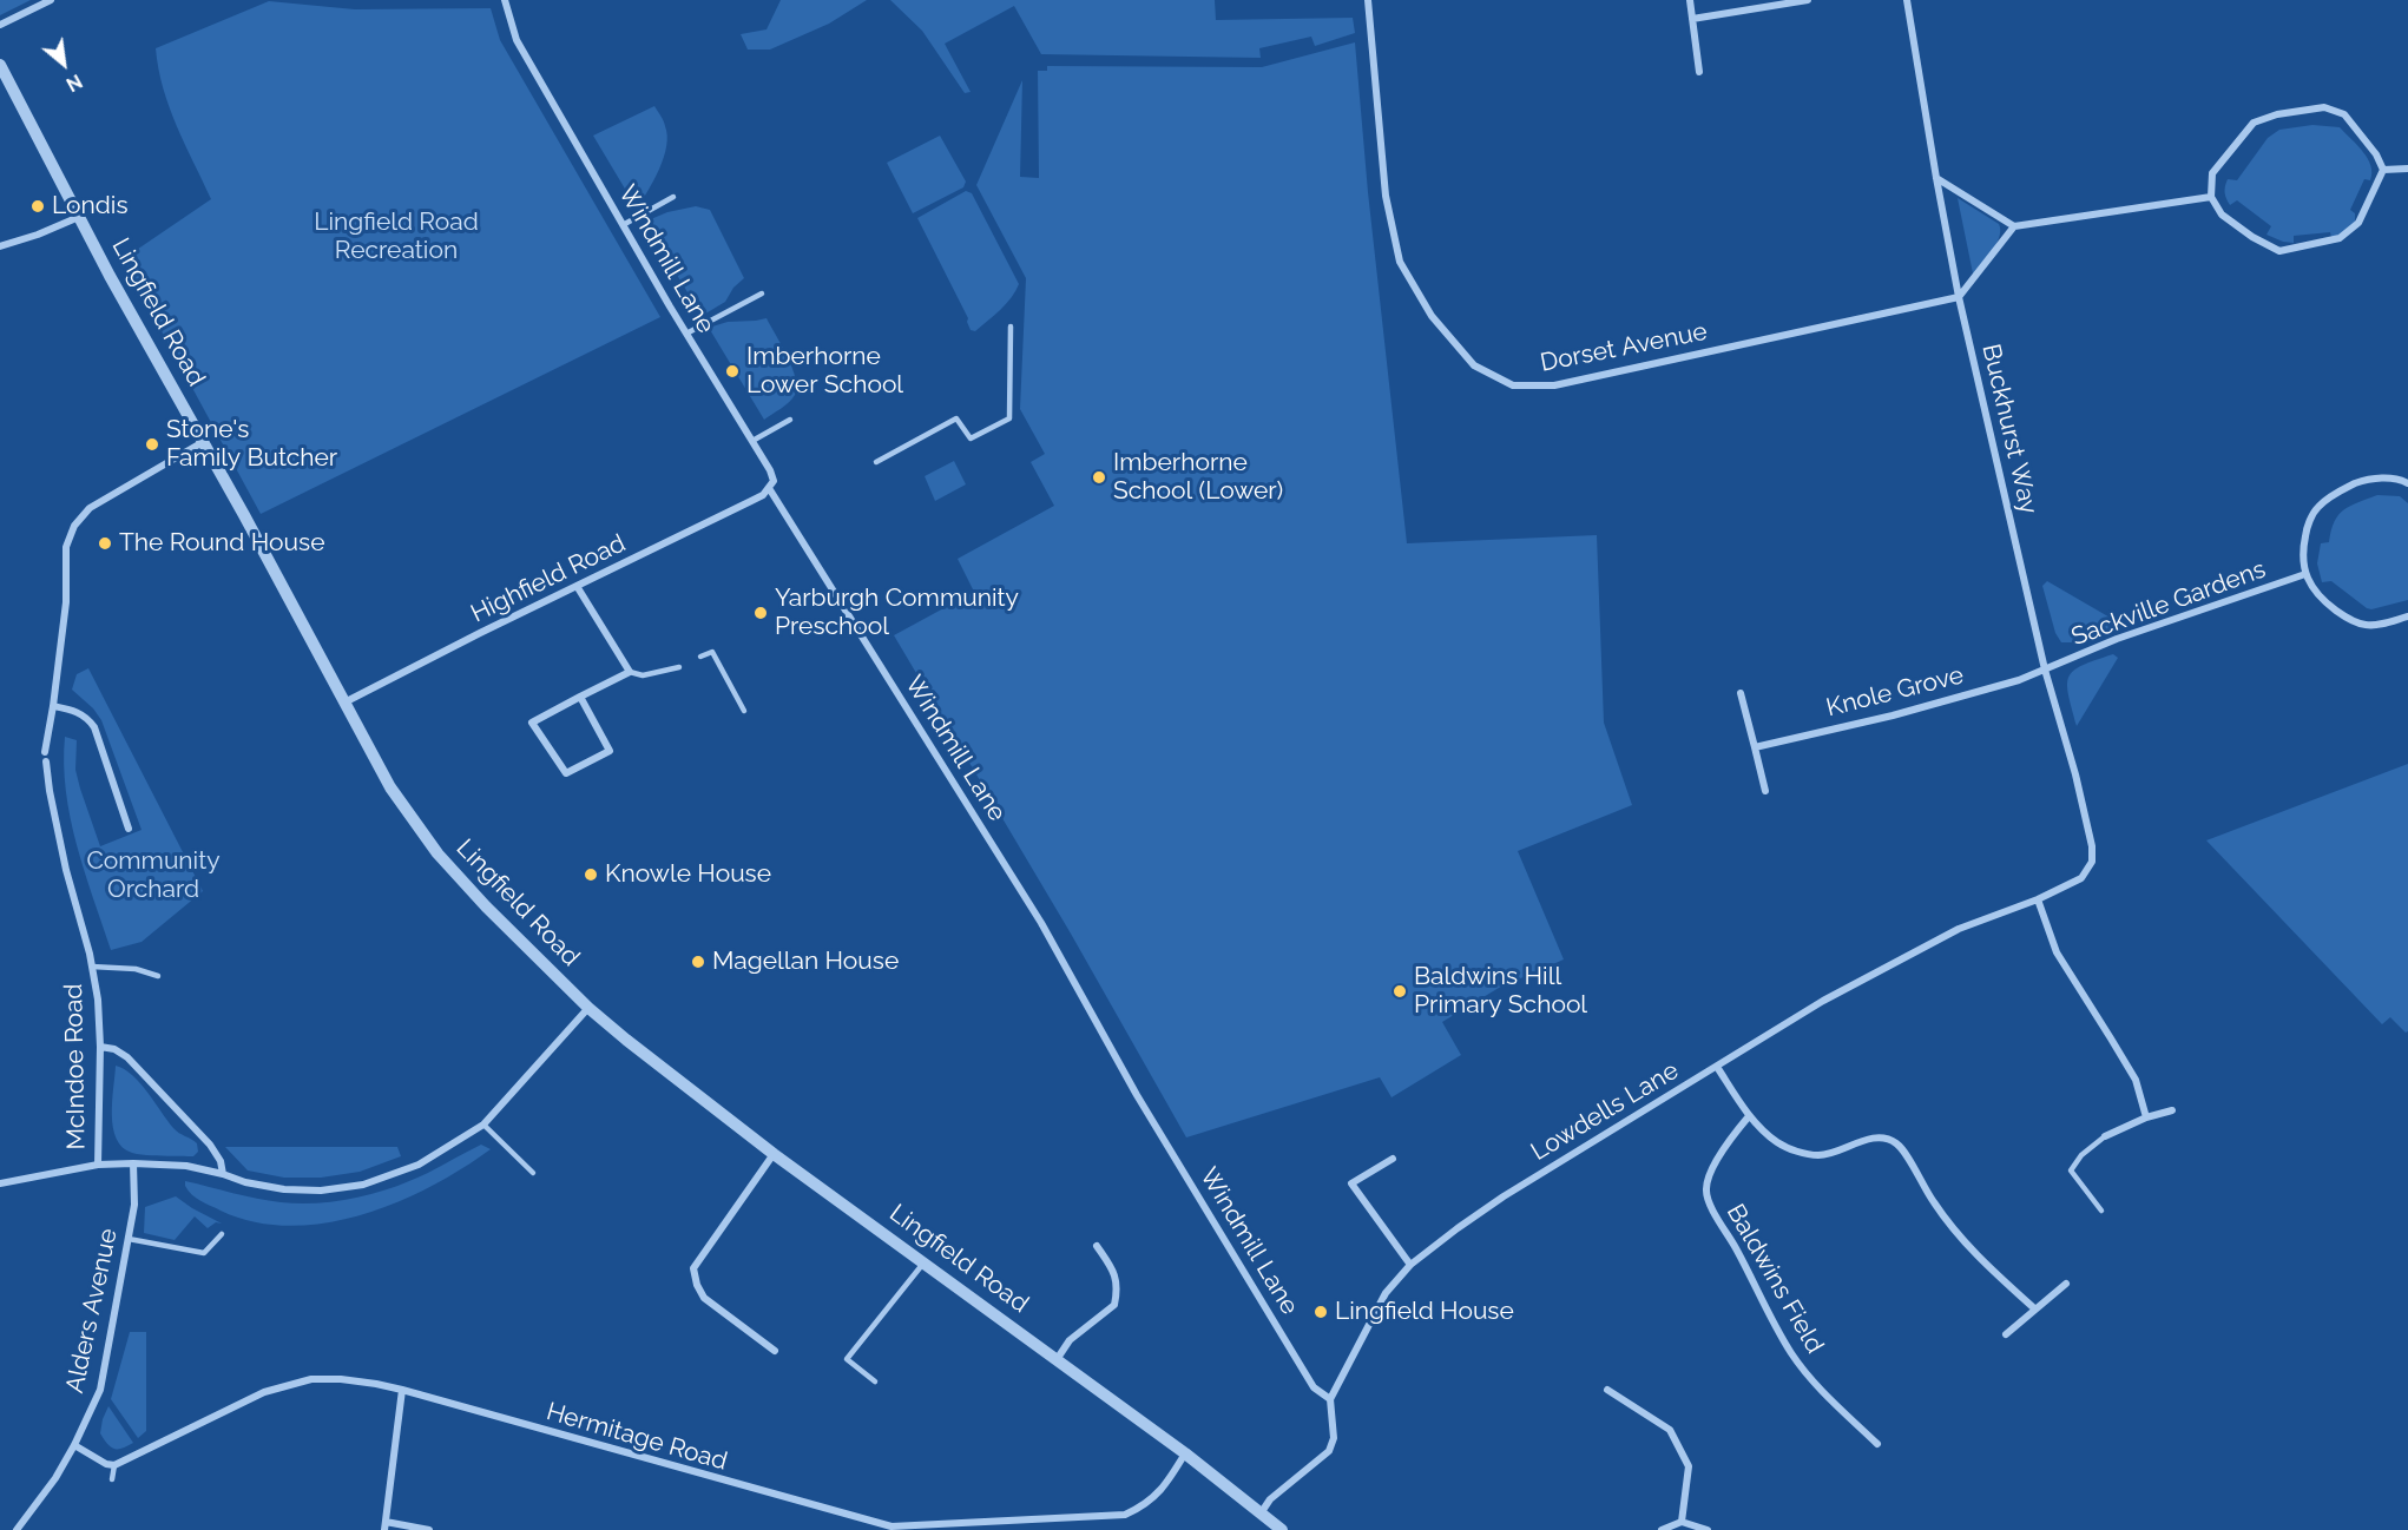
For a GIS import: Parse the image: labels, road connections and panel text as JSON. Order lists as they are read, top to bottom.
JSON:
{
  "streets": {
    "street": [
      "Windmill Lane",
      "Lingfield Road",
      "Dorset Avenue",
      "Buckhurst Way",
      "Highfield Road",
      "Sackville Gardens",
      "Knole Grove",
      "McIndoe Road",
      "Lowdells Lane",
      "Baldwins Field",
      "Alders Avenue",
      "Hermitage Road"
    ]
  },
  "crossings": [
    ["Windmill Lane", "Highfield Road"],
    ["Windmill Lane", "Lowdells Lane"],
    ["Lingfield Road", "Highfield Road"],
    ["Lingfield Road", "Hermitage Road"],
    ["Dorset Avenue", "Buckhurst Way"],
    ["Buckhurst Way", "Sackville Gardens"],
    ["Buckhurst Way", "Knole Grove"],
    ["Buckhurst Way", "Lowdells Lane"],
    ["Sackville Gardens", "Knole Grove"]
  ],
  "parks": ["Lingfield Road Recreation", "Community Orchard"],
  "places": [
    "Londis",
    "Imberhorne Lower School",
    "Stone's Family Butcher",
    "Imberhorne School (Lower)",
    "The Round House",
    "Yarburgh Community Preschool",
    "Knowle House",
    "Magellan House",
    "Baldwins Hill Primary School",
    "Lingfield House"
  ],
  "north": "bottom right"
}
